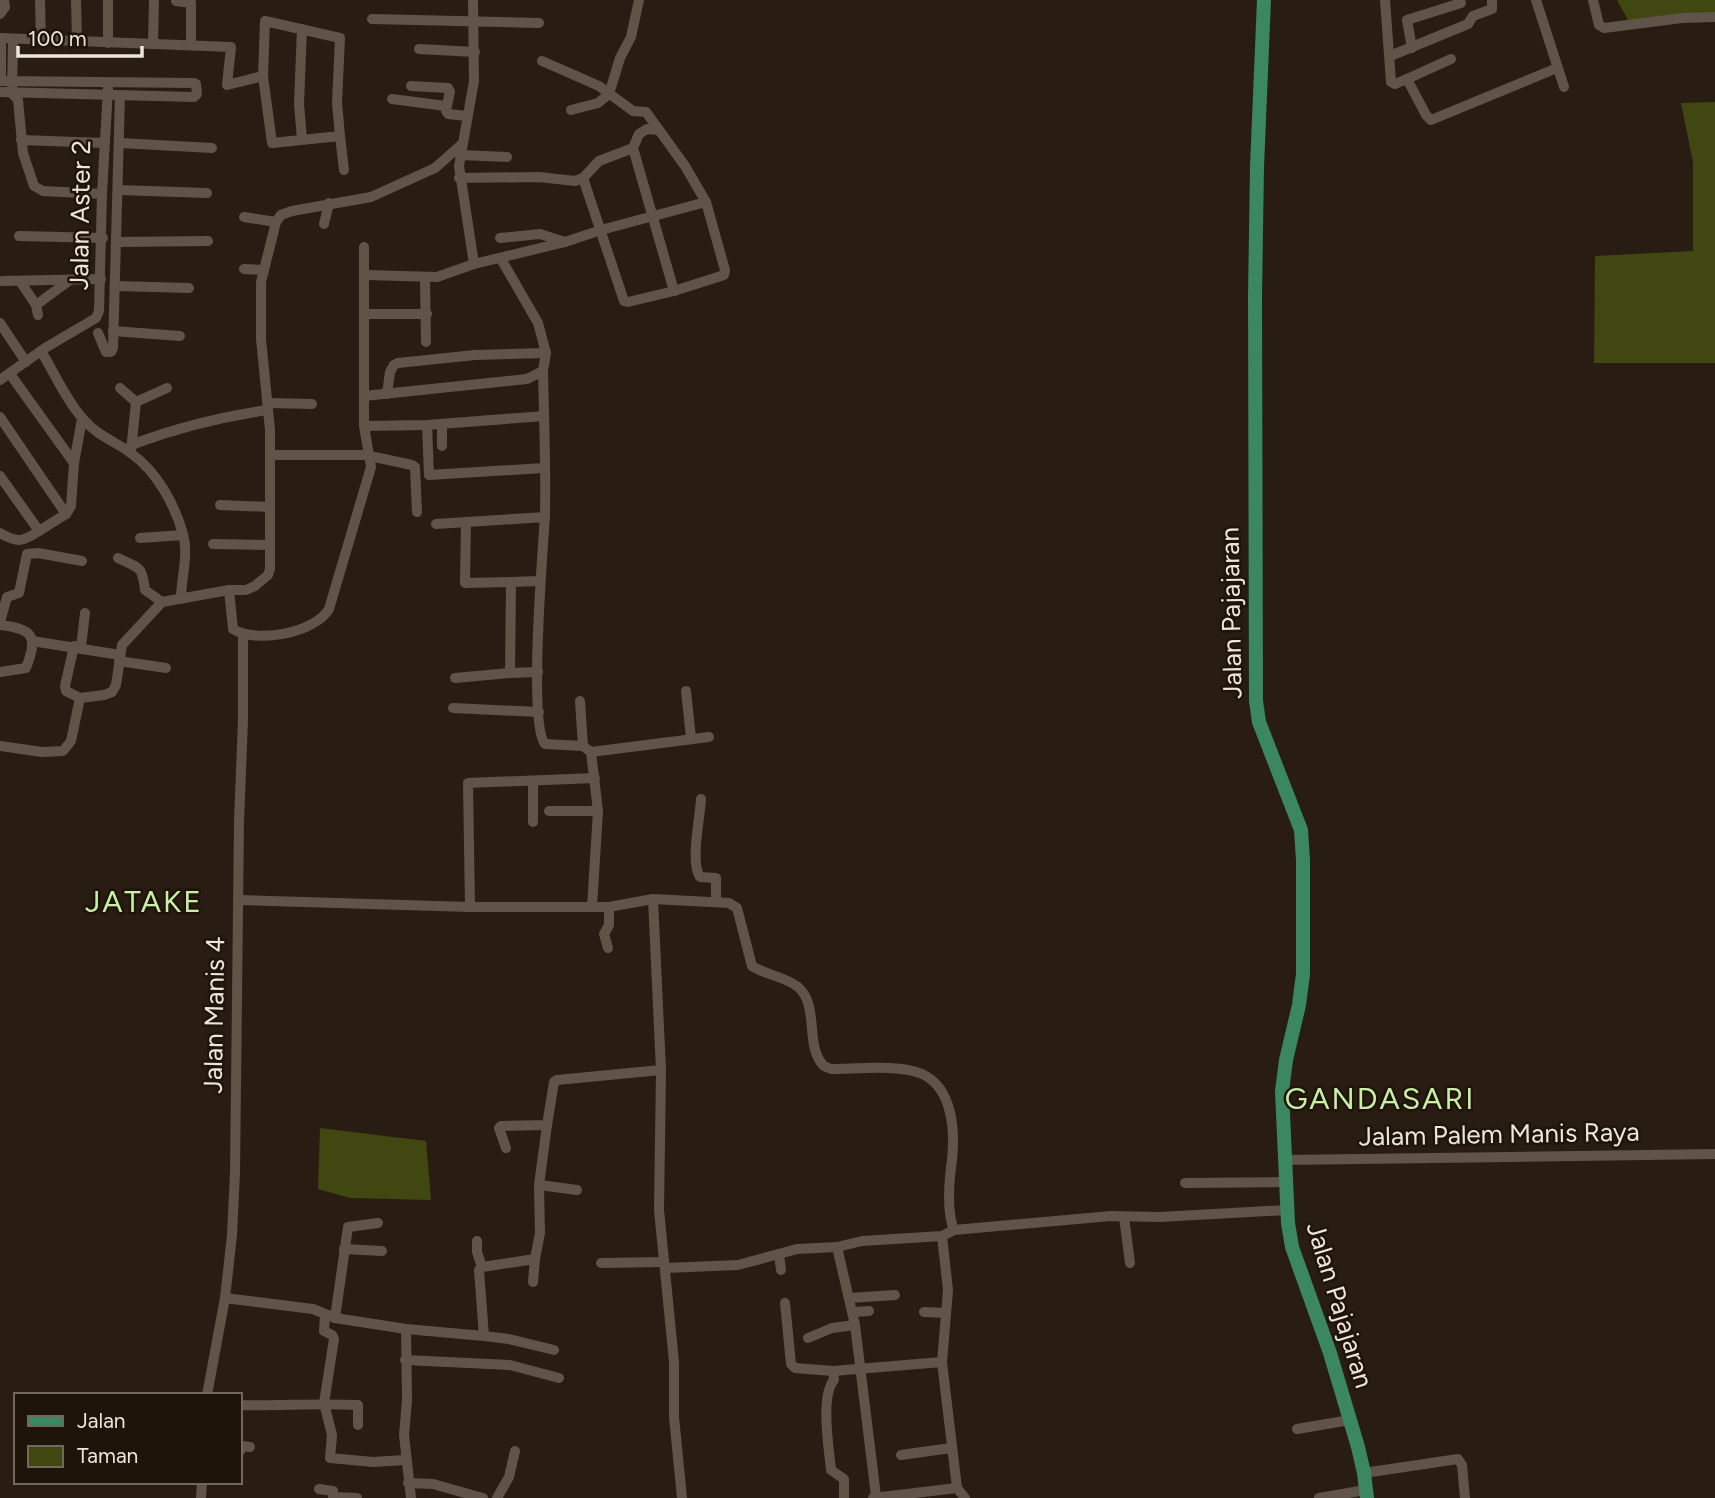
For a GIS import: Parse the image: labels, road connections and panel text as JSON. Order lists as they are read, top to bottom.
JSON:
{
  "streets": {
    "main road": ["Jalan Pajajaran"],
    "street": ["Jalan Aster 2", "Jalan Manis 4", "Jalam Palem Manis Raya"]
  },
  "crossings": [
    ["Jalan Pajajaran", "Jalam Palem Manis Raya"]
  ],
  "districts": ["JATAKE", "GANDASARI"],
  "legend": ["Jalan", "Taman"],
  "scale_bar": "100 m"
}
